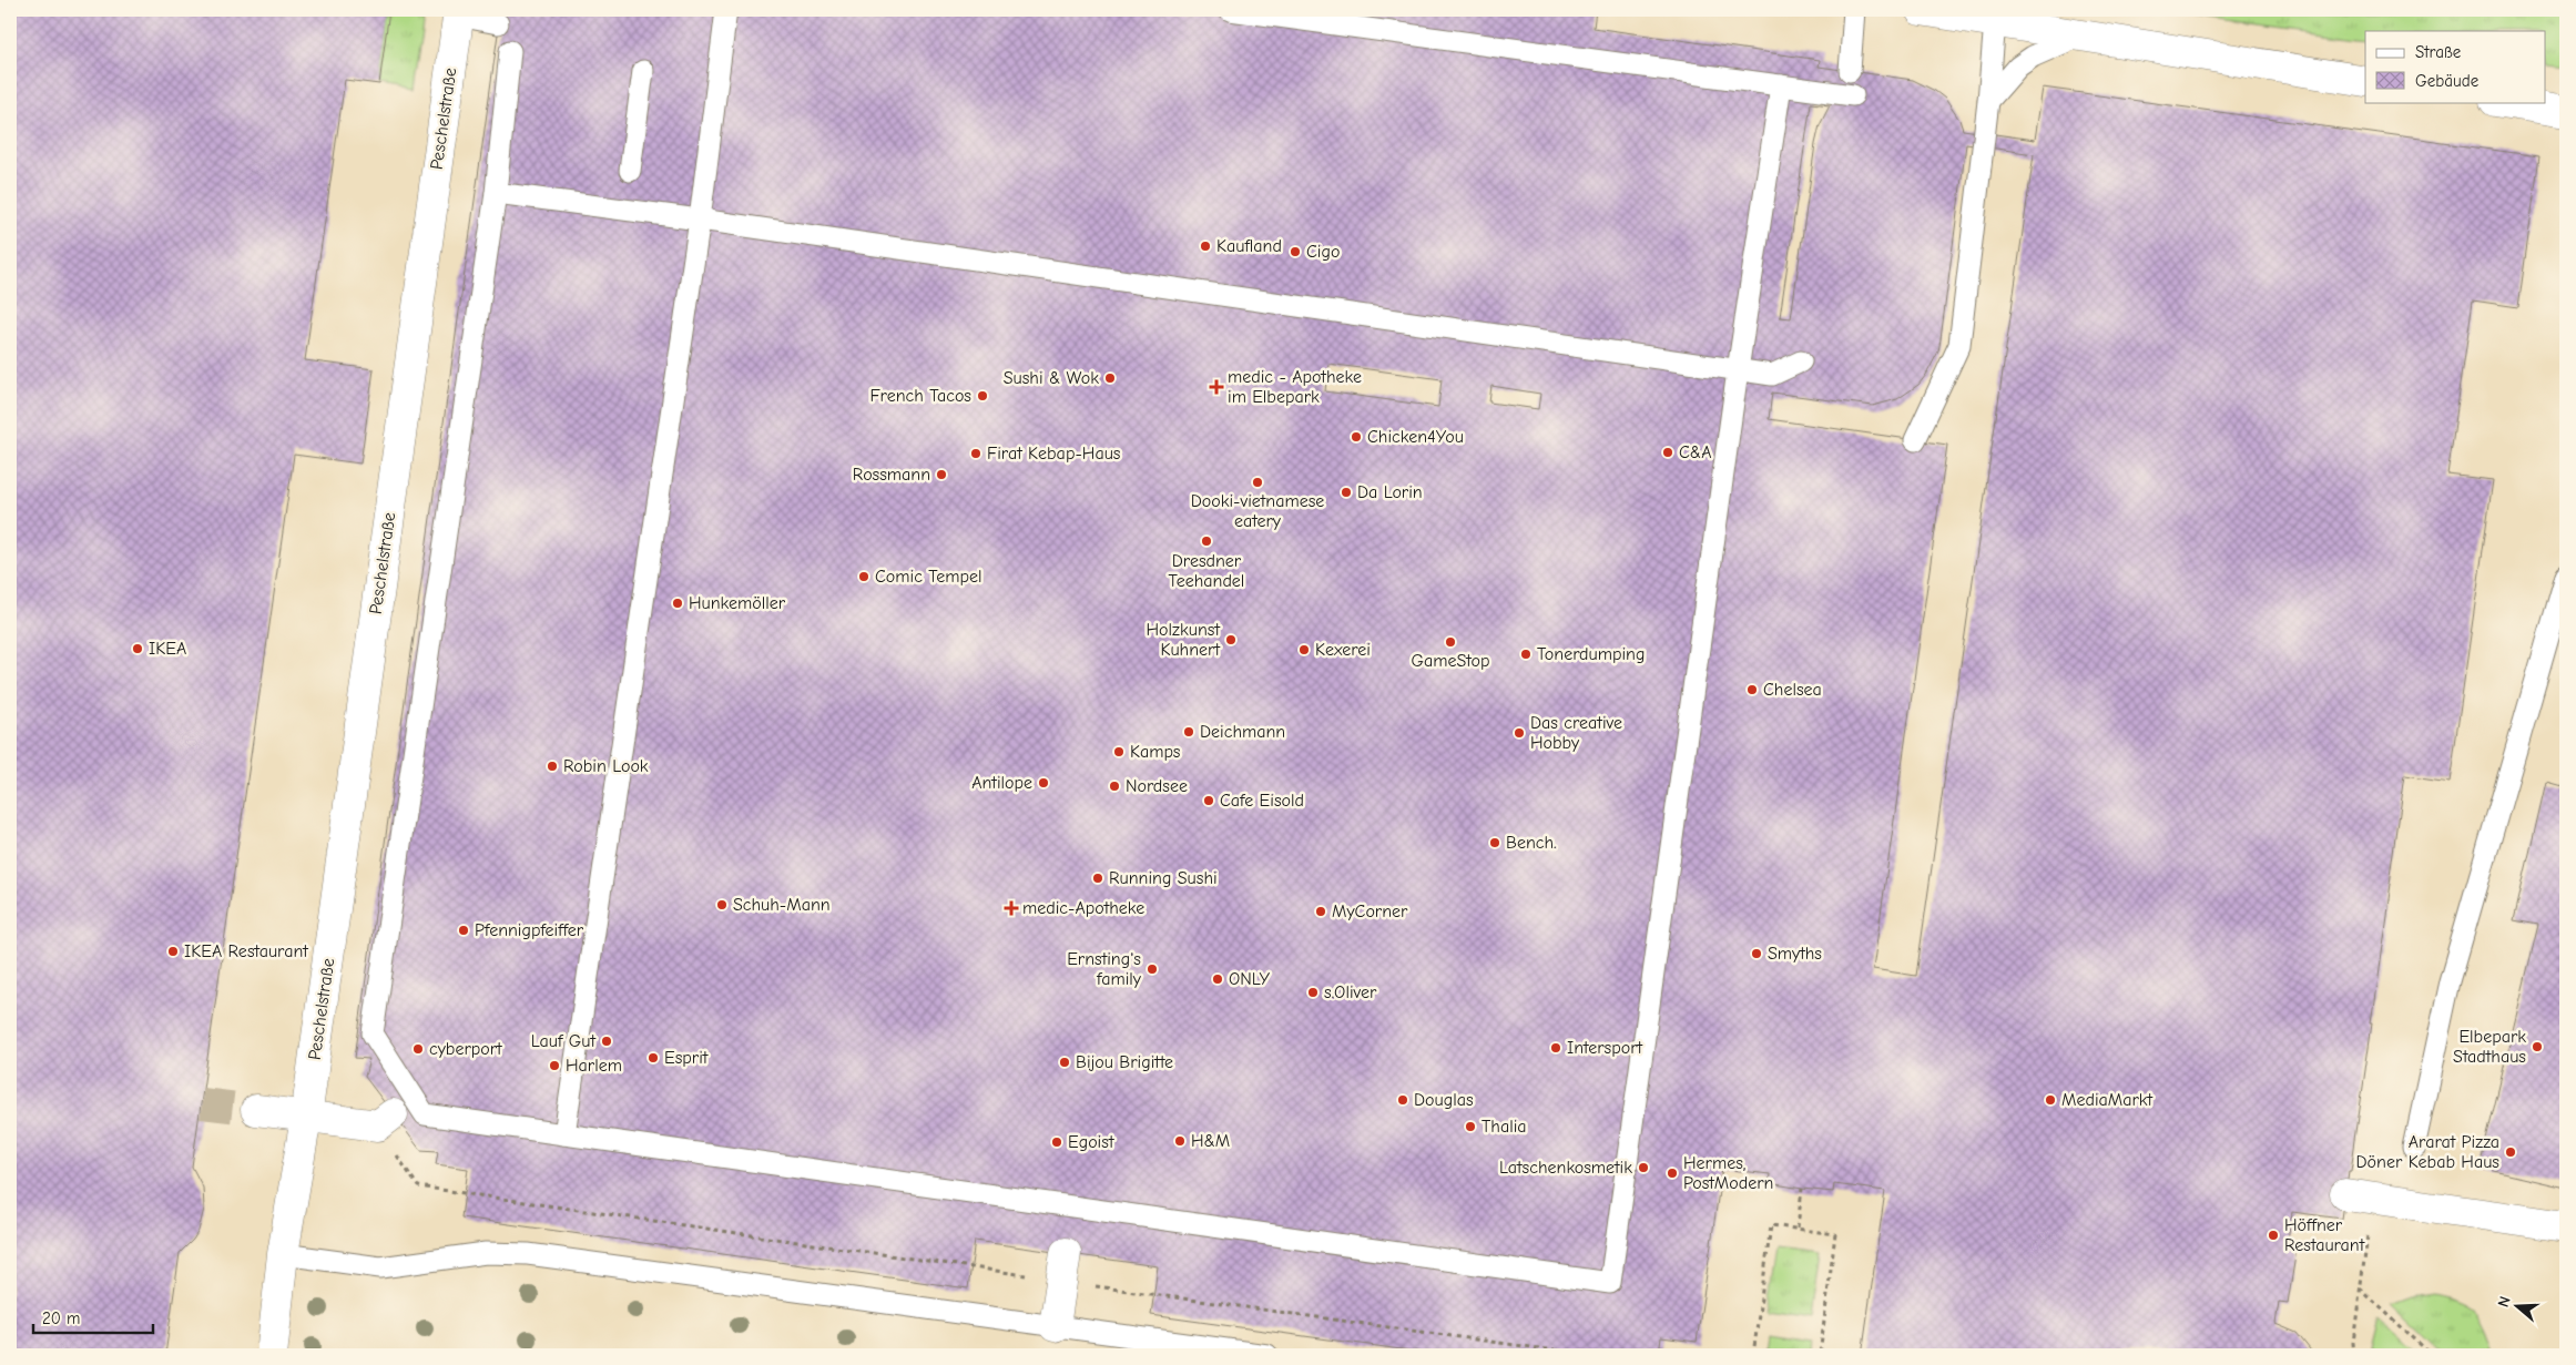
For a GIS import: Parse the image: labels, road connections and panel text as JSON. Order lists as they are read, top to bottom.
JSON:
{
  "streets": {
    "street": ["Peschelstraße"]
  },
  "places": {
    "other": [
      "Kaufland",
      "Cigo",
      "Sushi & Wok",
      "French Tacos",
      "Chicken4You",
      "C&A",
      "Firat Kebap-Haus",
      "Rossmann",
      "Dooki-vietnamese eatery",
      "Da Lorin",
      "Dresdner Teehandel",
      "Comic Tempel",
      "Hunkemöller",
      "Holzkunst Kuhnert",
      "GameStop",
      "IKEA",
      "Kexerei",
      "Tonerdumping",
      "Chelsea",
      "Deichmann",
      "Das creative Hobby",
      "Kamps",
      "Robin Look",
      "Antilope",
      "Nordsee",
      "Cafe Eisold",
      "Bench.",
      "Running Sushi",
      "Schuh-Mann",
      "MyCorner",
      "Pfennigpfeiffer",
      "IKEA Restaurant",
      "Smyths",
      "Ernsting's family",
      "ONLY",
      "s.Oliver",
      "Lauf Gut",
      "Elbepark Stadthaus",
      "Intersport",
      "cyberport",
      "Esprit",
      "Bijou Brigitte",
      "Harlem",
      "Douglas",
      "MediaMarkt",
      "Thalia",
      "H&M",
      "Egoist",
      "Ararat Pizza Döner Kebab Haus",
      "Latschenkosmetik",
      "Hermes, PostModern",
      "Höffner Restaurant"
    ],
    "health": ["medic - Apotheke im Elbepark", "medic-Apotheke"]
  },
  "legend": ["Straße", "Gebäude"],
  "scale_bar": "20 m",
  "north": "left"
}
